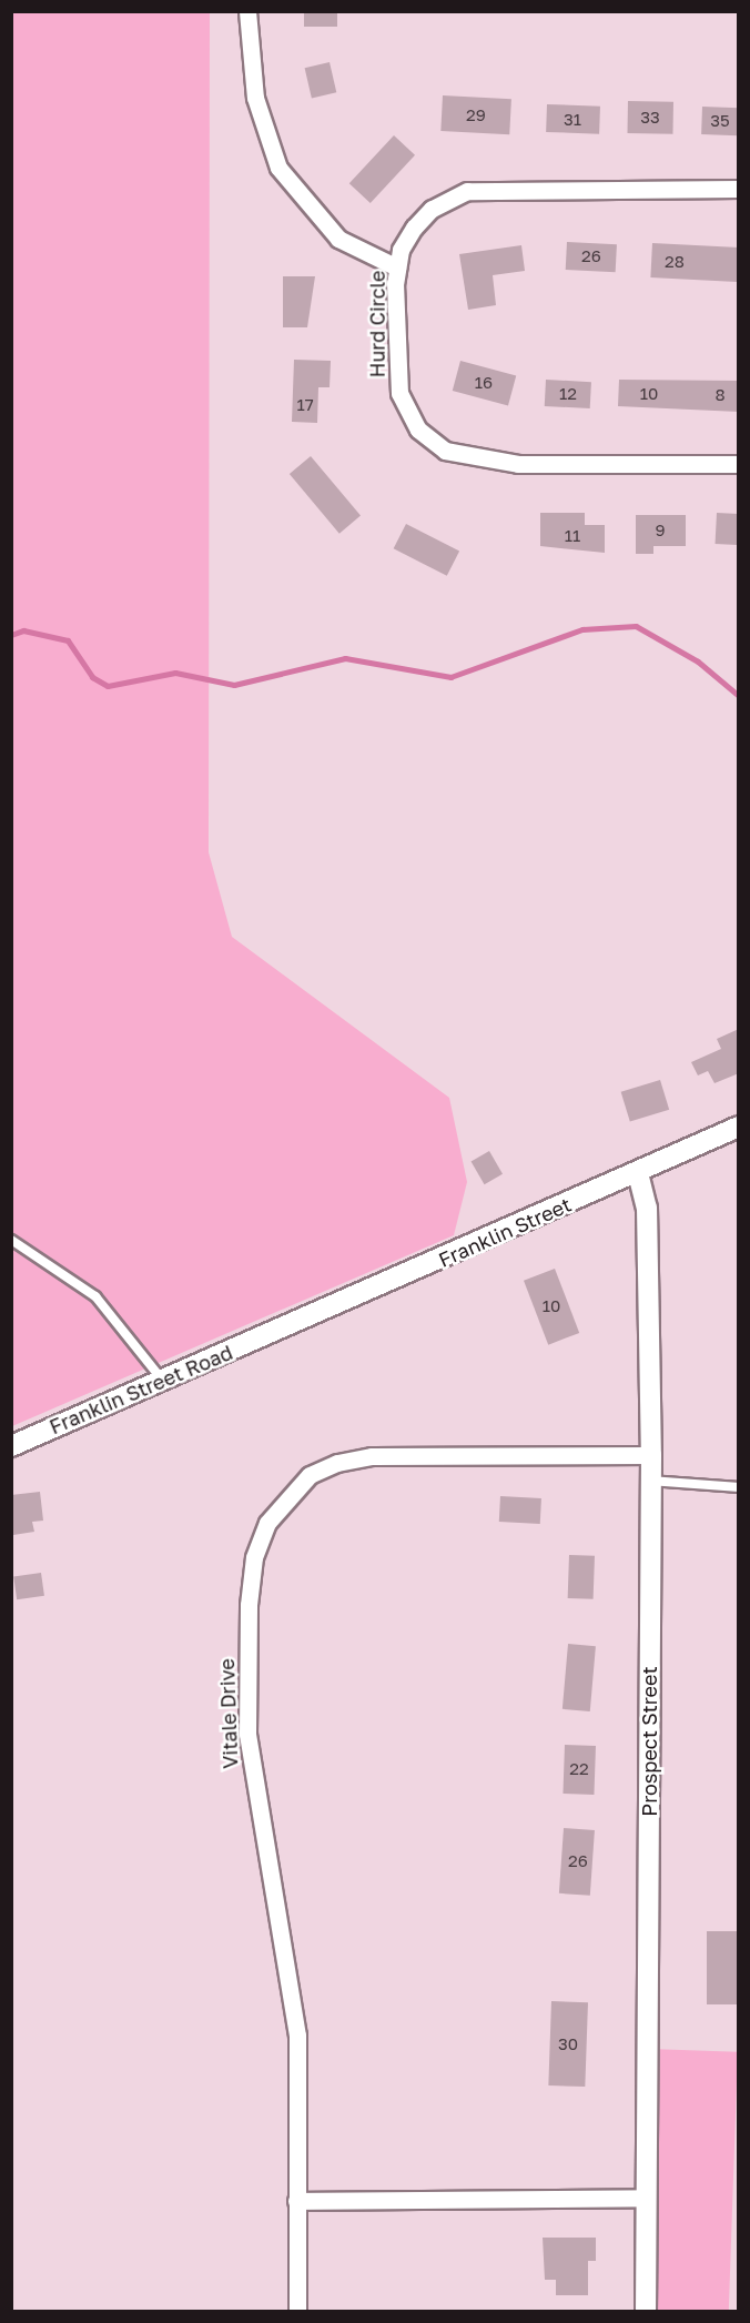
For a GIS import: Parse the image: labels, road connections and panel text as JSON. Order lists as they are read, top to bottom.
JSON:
{
  "streets": {
    "street": [
      "Hurd Circle",
      "Franklin Street",
      "Franklin Street Road",
      "Vitale Drive",
      "Prospect Street"
    ]
  },
  "crossings": [
    ["Franklin Street", "Franklin Street Road"],
    ["Franklin Street", "Prospect Street"],
    ["Vitale Drive", "Prospect Street"]
  ],
  "house_numbers": [
    "29",
    "33",
    "31",
    "35",
    "26",
    "28",
    "16",
    "12",
    "10",
    "8",
    "17",
    "9",
    "11",
    "10",
    "22",
    "26",
    "30"
  ]
}
